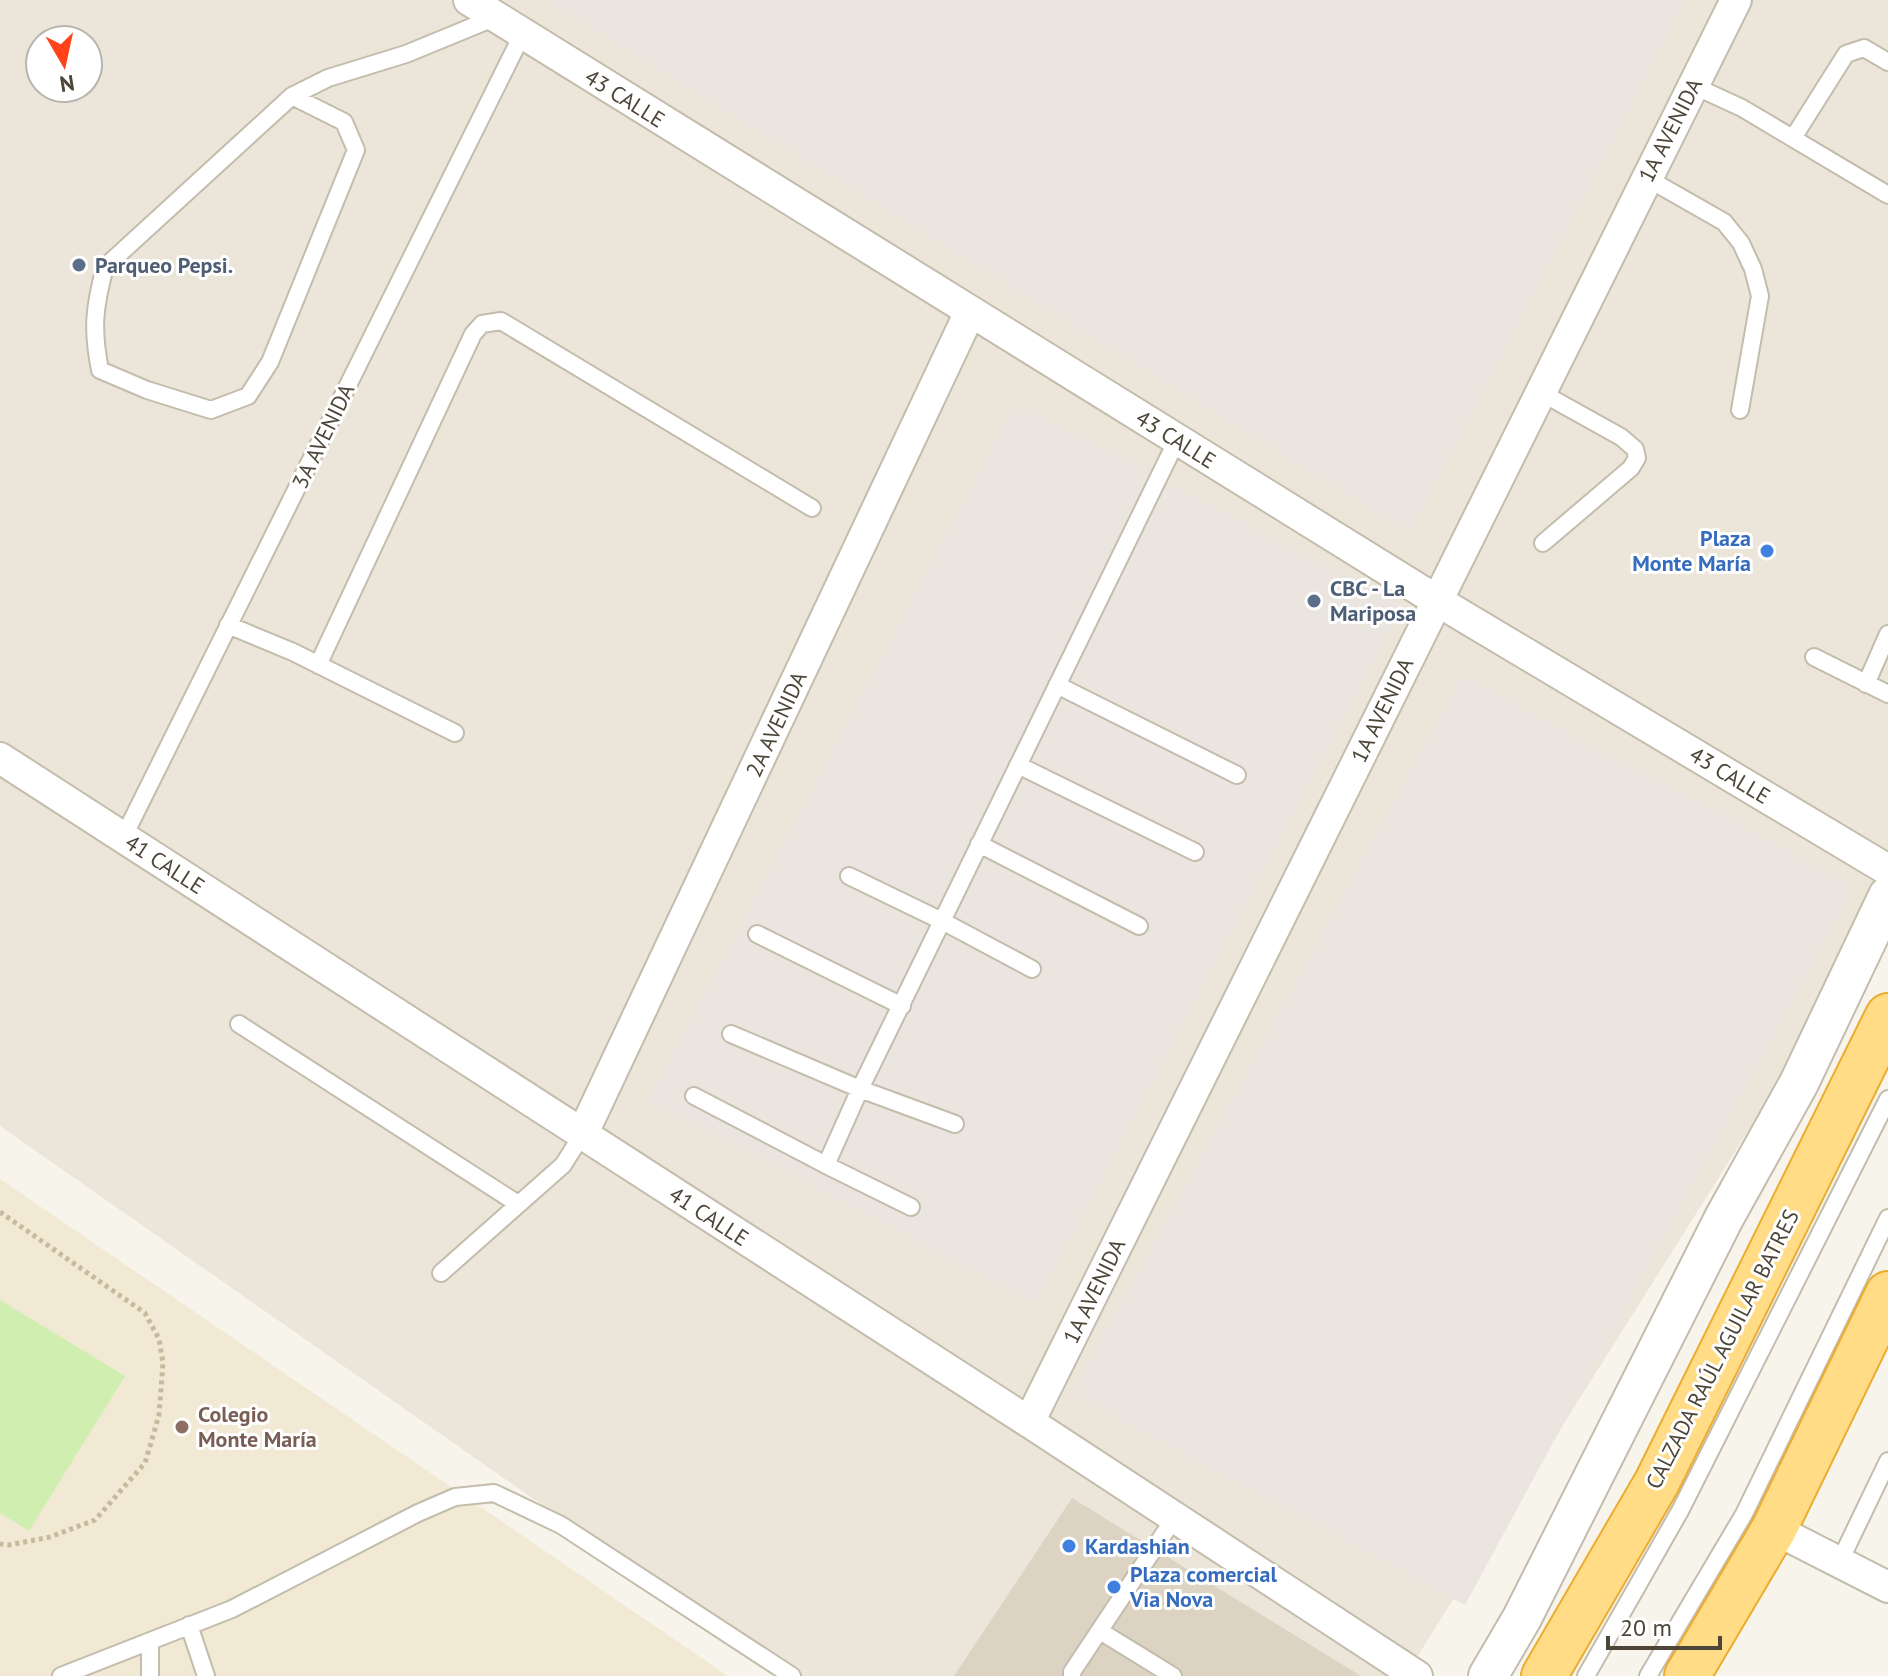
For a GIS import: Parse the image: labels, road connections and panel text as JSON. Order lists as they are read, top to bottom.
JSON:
{
  "streets": {
    "highway": ["CALZADA RAÚL AGUILAR BATRES"],
    "street": [
      "43 CALLE",
      "1A AVENIDA",
      "2A AVENIDA",
      "41 CALLE"
    ],
    "lane": ["3A AVENIDA"]
  },
  "crossings": [
    ["43 CALLE", "1A AVENIDA"],
    ["43 CALLE", "3A AVENIDA"],
    ["43 CALLE", "2A AVENIDA"],
    ["1A AVENIDA", "41 CALLE"],
    ["3A AVENIDA", "41 CALLE"],
    ["2A AVENIDA", "41 CALLE"]
  ],
  "places": [
    "Parqueo Pepsi.",
    "Plaza Monte María",
    "CBC - La Mariposa",
    "Colegio Monte María",
    "Kardashian",
    "Plaza comercial Via Nova"
  ],
  "scale_bar": "20 m",
  "north": "bottom"
}
